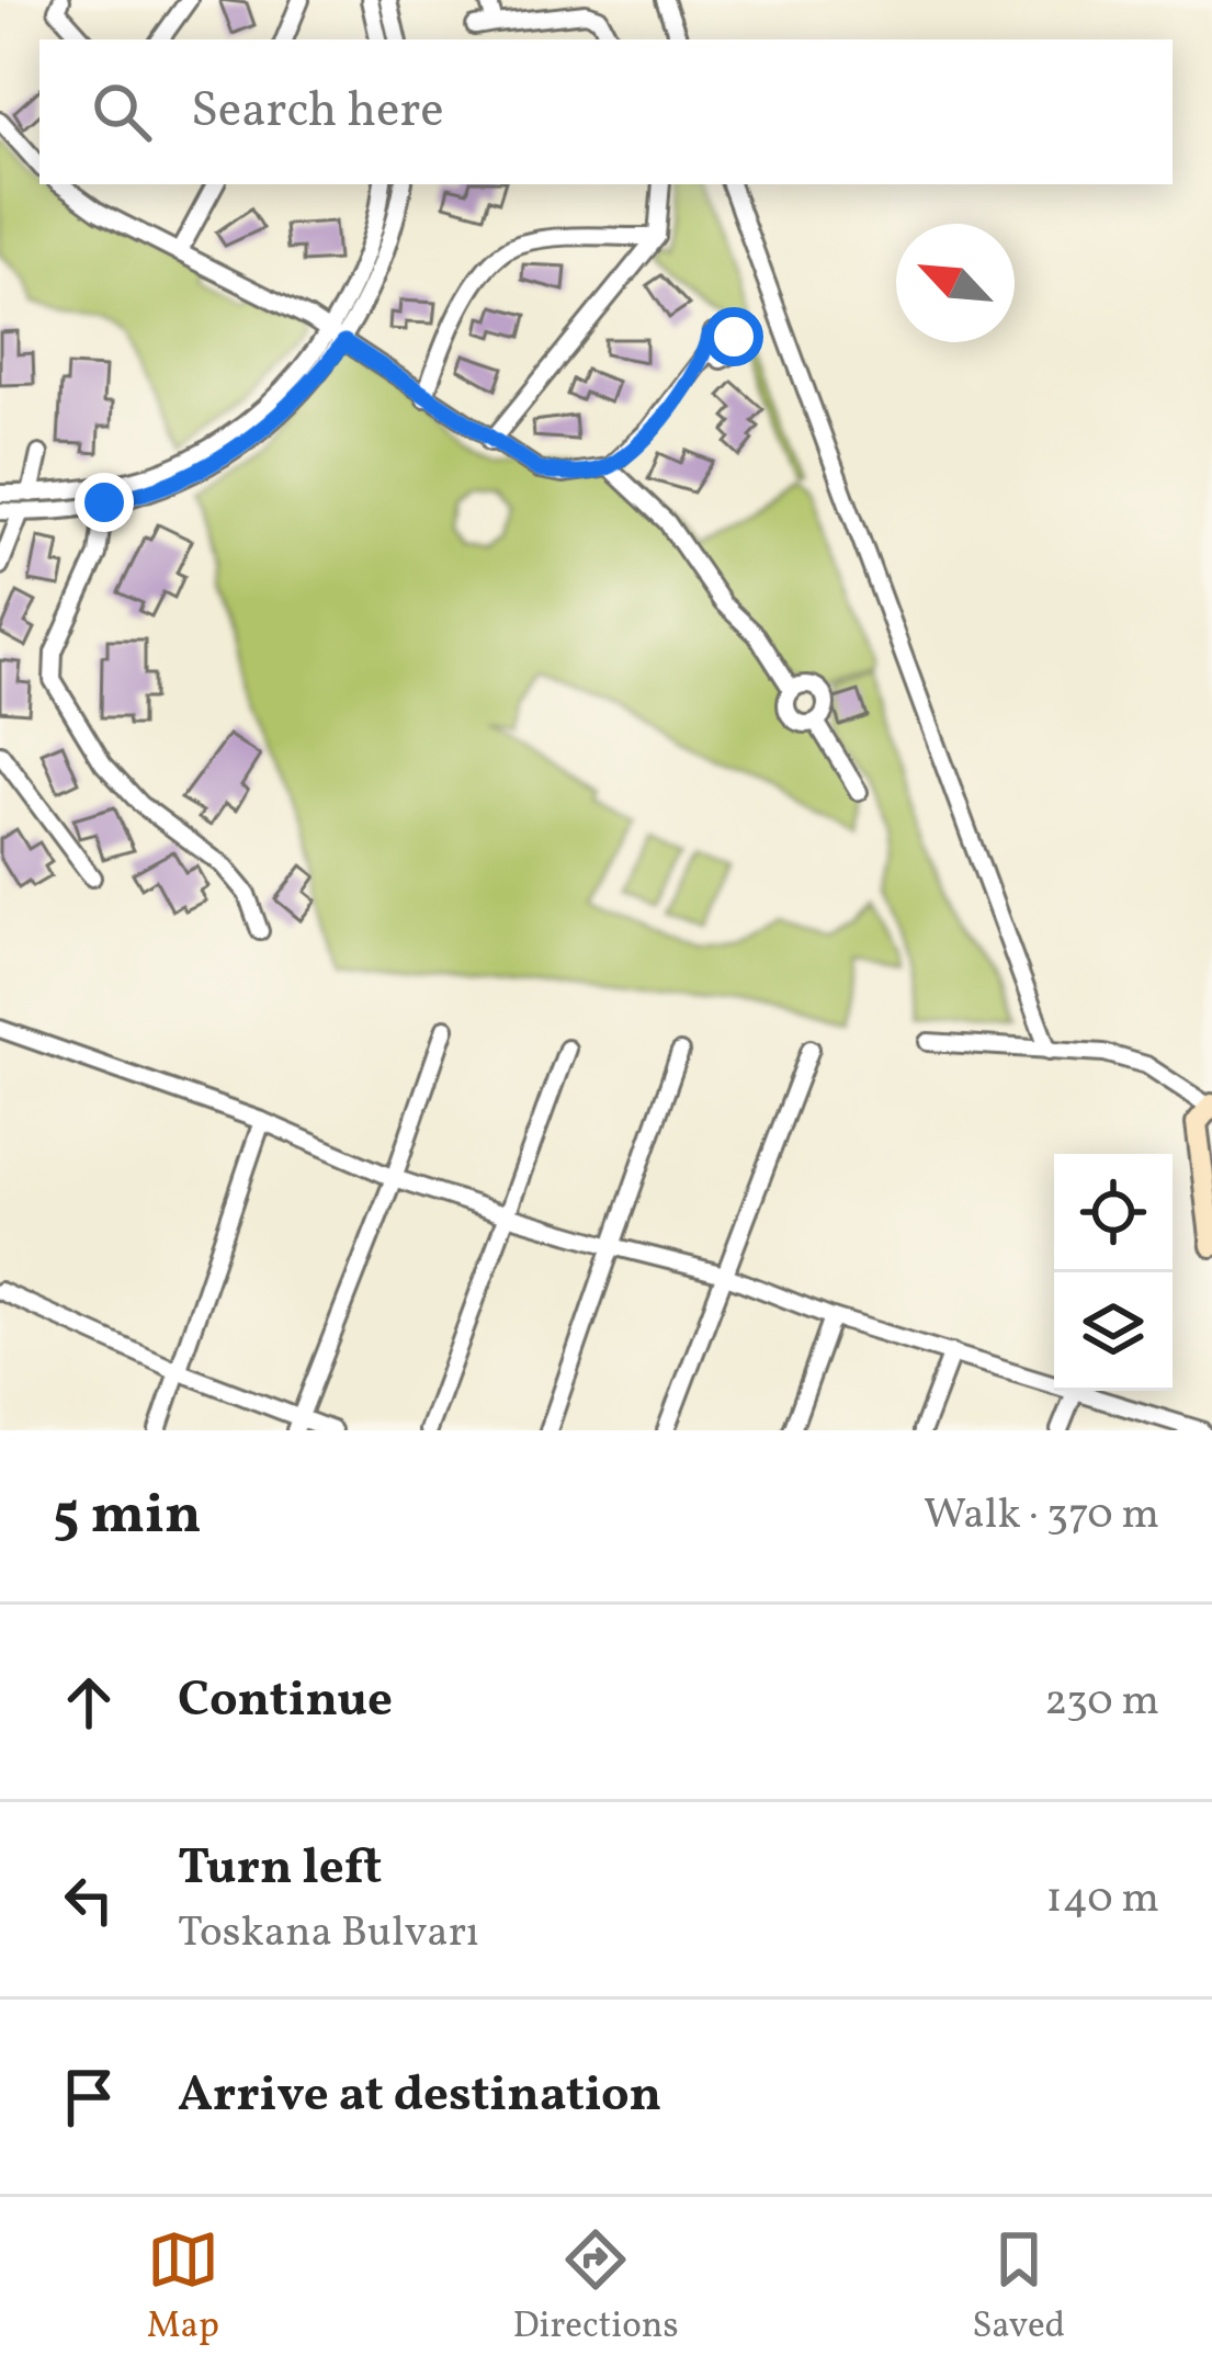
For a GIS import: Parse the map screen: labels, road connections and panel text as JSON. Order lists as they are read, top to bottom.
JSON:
{
  "north": "top left",
  "page": {
    "search": "Search here",
    "heading": ["5 min", "Walk · 370 m"],
    "list": [
      ["Continue", "230 m"],
      ["Turn left", "Toskana Bulvarı", "140 m"],
      "Arrive at destination"
    ],
    "nav": ["Map", "Directions", "Saved"]
  }
}
